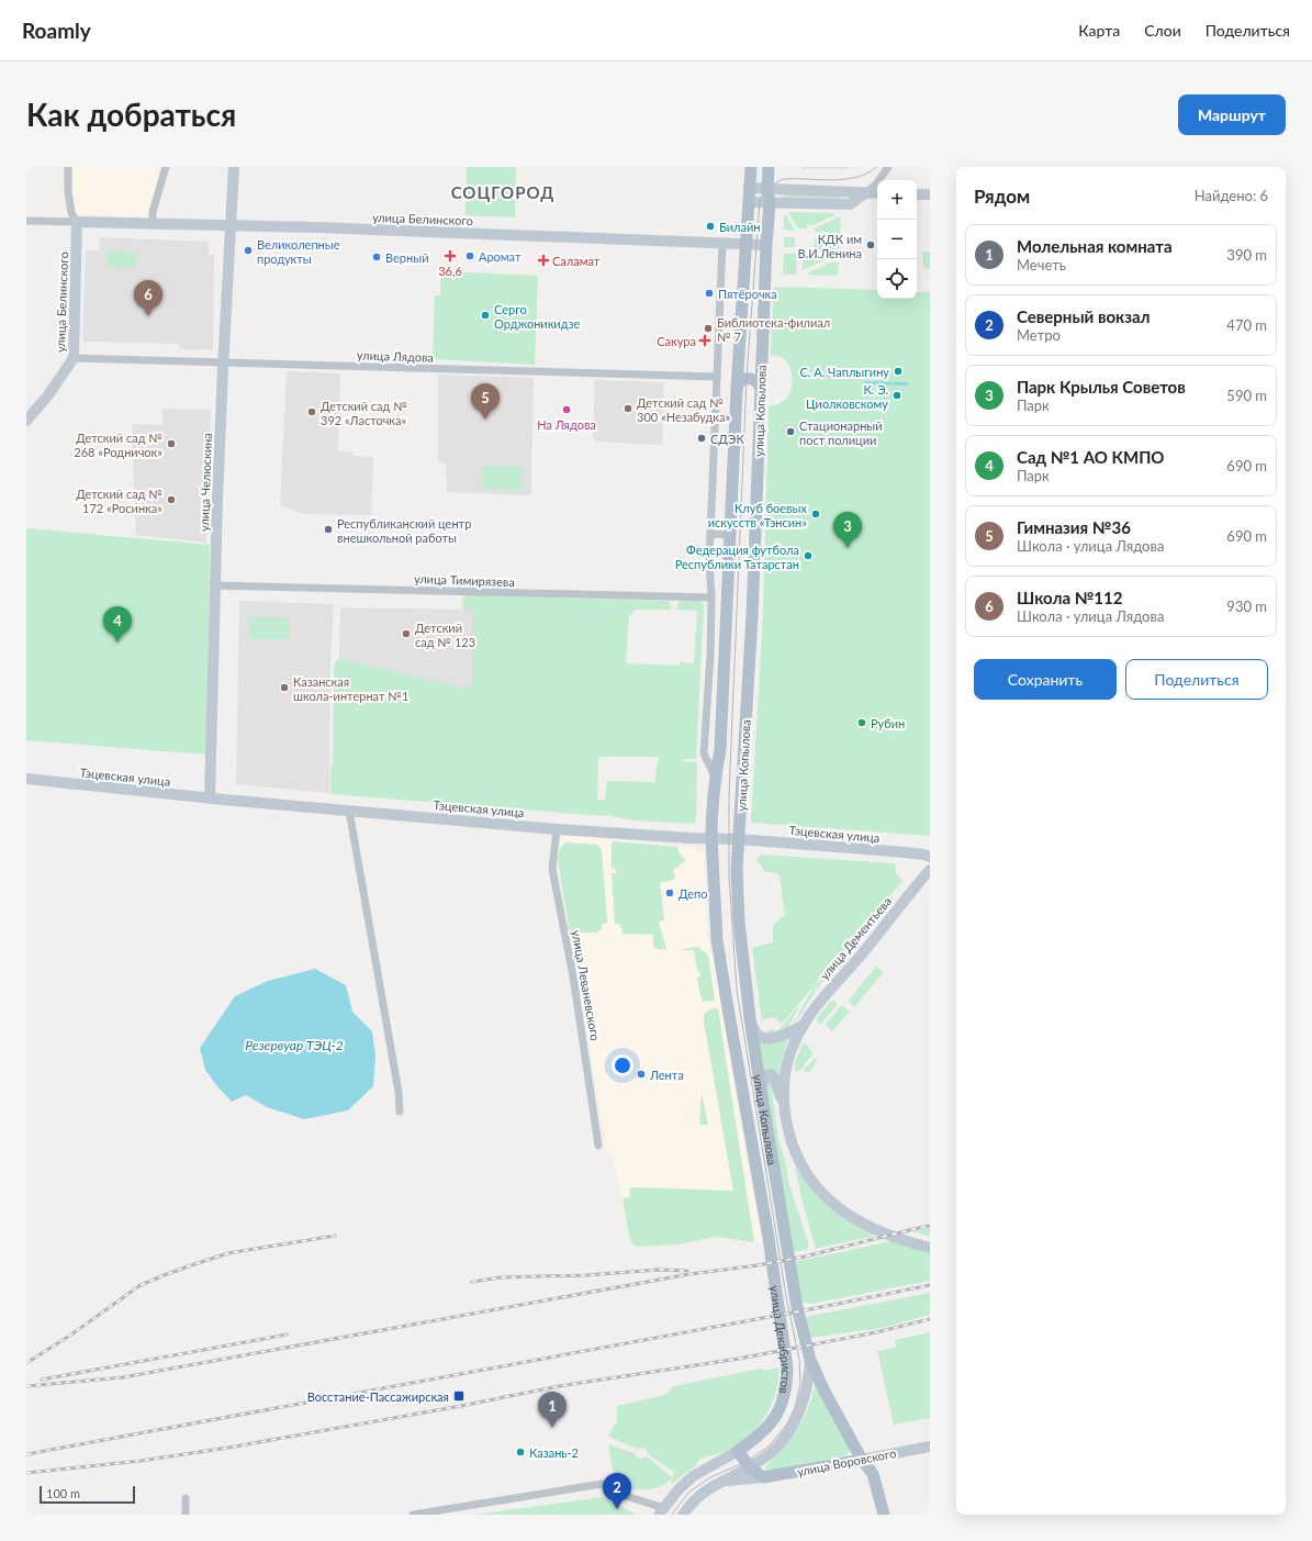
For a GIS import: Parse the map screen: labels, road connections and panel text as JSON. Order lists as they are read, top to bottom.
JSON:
{
  "streets": {
    "main road": [
      "улица Белинского",
      "улица Копылова",
      "улица Челюскина",
      "Тэцевская улица",
      "улица Дементьева",
      "улица Декабристов",
      "улица Воровского"
    ],
    "street": ["улица Лядова", "улица Тимирязева", "улица Леваневского"]
  },
  "crossings": [
    ["улица Белинского", "улица Лядова"],
    ["улица Белинского", "улица Копылова"],
    ["улица Белинского", "улица Челюскина"],
    ["улица Лядова", "улица Челюскина"],
    ["улица Копылова", "Тэцевская улица"],
    ["улица Копылова", "улица Декабристов"],
    ["улица Копылова", "улица Воровского"],
    ["улица Челюскина", "улица Тимирязева"],
    ["улица Челюскина", "Тэцевская улица"],
    ["Тэцевская улица", "улица Леваневского"],
    ["улица Декабристов", "улица Воровского"]
  ],
  "districts": ["СОЦГОРОД"],
  "water": ["Резервуар ТЭЦ-2"],
  "places": {
    "other": [
      "Билайн",
      "КДК им В.И.Ленина",
      "Великолепные продукты",
      "Аромат",
      "Верный",
      "Пятёрочка",
      "Серго Орджоникидзе",
      "Библиотека-филиал № 7",
      "С. А. Чаплыгину",
      "К. Э. Циолковскому",
      "Детский сад № 300 «Незабудка»",
      "На Лядова",
      "Детский сад № 392 «Ласточка»",
      "Стационарный пост полиции",
      "СДЭК",
      "Детский сад № 268 «Родничок»",
      "Детский сад № 172 «Росинка»",
      "Клуб боевых искусств «Тэнсин»",
      "Республиканский центр внешкольной работы",
      "Федерация футбола Республики Татарстан",
      "Детский сад № 123",
      "Казанская школа-интернат №1",
      "Рубин",
      "Депо",
      "Лента",
      "Казань-2"
    ],
    "health": ["36,6", "Саламат", "Сакура"],
    "transit": ["Восстание-Пассажирская"]
  },
  "scale_bar": "100 m",
  "page": {
    "header": "Roamly",
    "nav": ["Карта", "Слои", "Поделиться"],
    "buttons": [
      "Маршрут",
      ["Сохранить", "Поделиться"]
    ],
    "title": "Как добраться",
    "heading": ["Рядом", "Найдено: 6"],
    "map_buttons": ["+", "−"],
    "list": [
      {
        "mark": "1",
        "name": "Молельная комната",
        "note": "Мечеть",
        "value": "390 m"
      },
      {
        "mark": "2",
        "name": "Северный вокзал",
        "note": "Метро",
        "value": "470 m"
      },
      {
        "mark": "3",
        "name": "Парк Крылья Советов",
        "note": "Парк",
        "value": "590 m"
      },
      {
        "mark": "4",
        "name": "Сад №1 АО КМПО",
        "note": "Парк",
        "value": "690 m"
      },
      {
        "mark": "5",
        "name": "Гимназия №36",
        "note": "Школа · улица Лядова",
        "value": "690 m"
      },
      {
        "mark": "6",
        "name": "Школа №112",
        "note": "Школа · улица Лядова",
        "value": "930 m"
      }
    ],
    "pins": [
      "6",
      "5",
      "3",
      "4",
      "1",
      "2"
    ],
    "scale": "100 m"
  }
}
